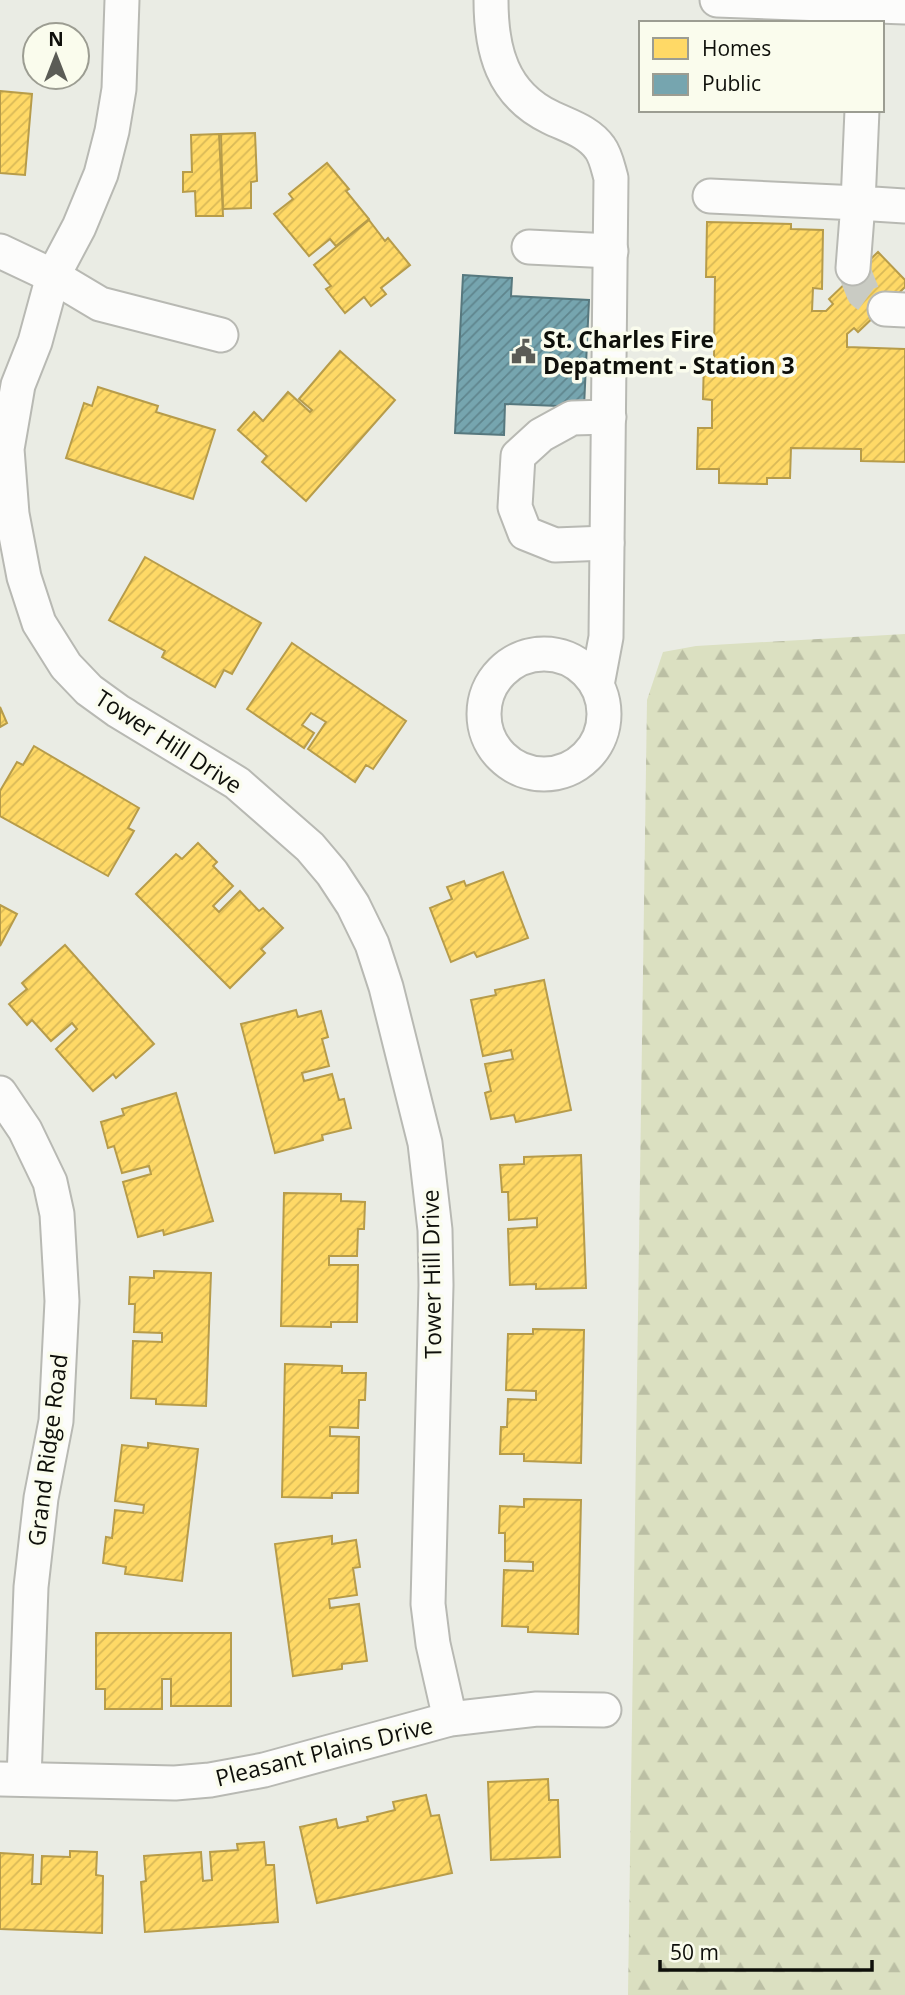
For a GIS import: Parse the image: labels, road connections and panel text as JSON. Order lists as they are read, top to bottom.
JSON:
{
  "streets": {
    "street": ["Tower Hill Drive", "Grand Ridge Road", "Pleasant Plains Drive"]
  },
  "crossings": [
    ["Tower Hill Drive", "Pleasant Plains Drive"],
    ["Grand Ridge Road", "Pleasant Plains Drive"]
  ],
  "places": {
    "public building": ["St. Charles Fire Depatment - Station 3"]
  },
  "legend": ["Homes", "Public"],
  "scale_bar": "50 m",
  "north": "top"
}
